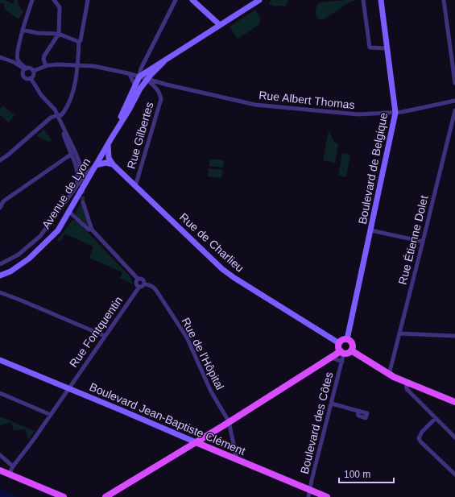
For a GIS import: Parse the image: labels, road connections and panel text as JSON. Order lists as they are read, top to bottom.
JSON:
{
  "streets": {
    "main road": [
      "Boulevard de Belgique",
      "Avenue de Lyon",
      "Rue de Charlieu",
      "Boulevard Jean-Baptiste Clément"
    ],
    "street": [
      "Rue Albert Thomas",
      "Rue Gilbertes",
      "Rue Étienne Dolet",
      "Rue Fontquentin",
      "Rue de l'Hôpital",
      "Boulevard des Côtes"
    ]
  },
  "crossings": [
    ["Rue Albert Thomas", "Rue Gilbertes"],
    ["Rue Albert Thomas", "Boulevard de Belgique"],
    ["Rue Albert Thomas", "Avenue de Lyon"],
    ["Rue Gilbertes", "Avenue de Lyon"],
    ["Rue Gilbertes", "Rue de Charlieu"],
    ["Boulevard de Belgique", "Rue de Charlieu"],
    ["Boulevard de Belgique", "Boulevard des Côtes"],
    ["Avenue de Lyon", "Rue de Charlieu"],
    ["Rue de Charlieu", "Boulevard des Côtes"],
    ["Rue Fontquentin", "Rue de l'Hôpital"],
    ["Rue Fontquentin", "Boulevard Jean-Baptiste Clément"],
    ["Rue de l'Hôpital", "Boulevard Jean-Baptiste Clément"],
    ["Boulevard Jean-Baptiste Clément", "Boulevard des Côtes"]
  ],
  "scale_bar": "100 m"
}
